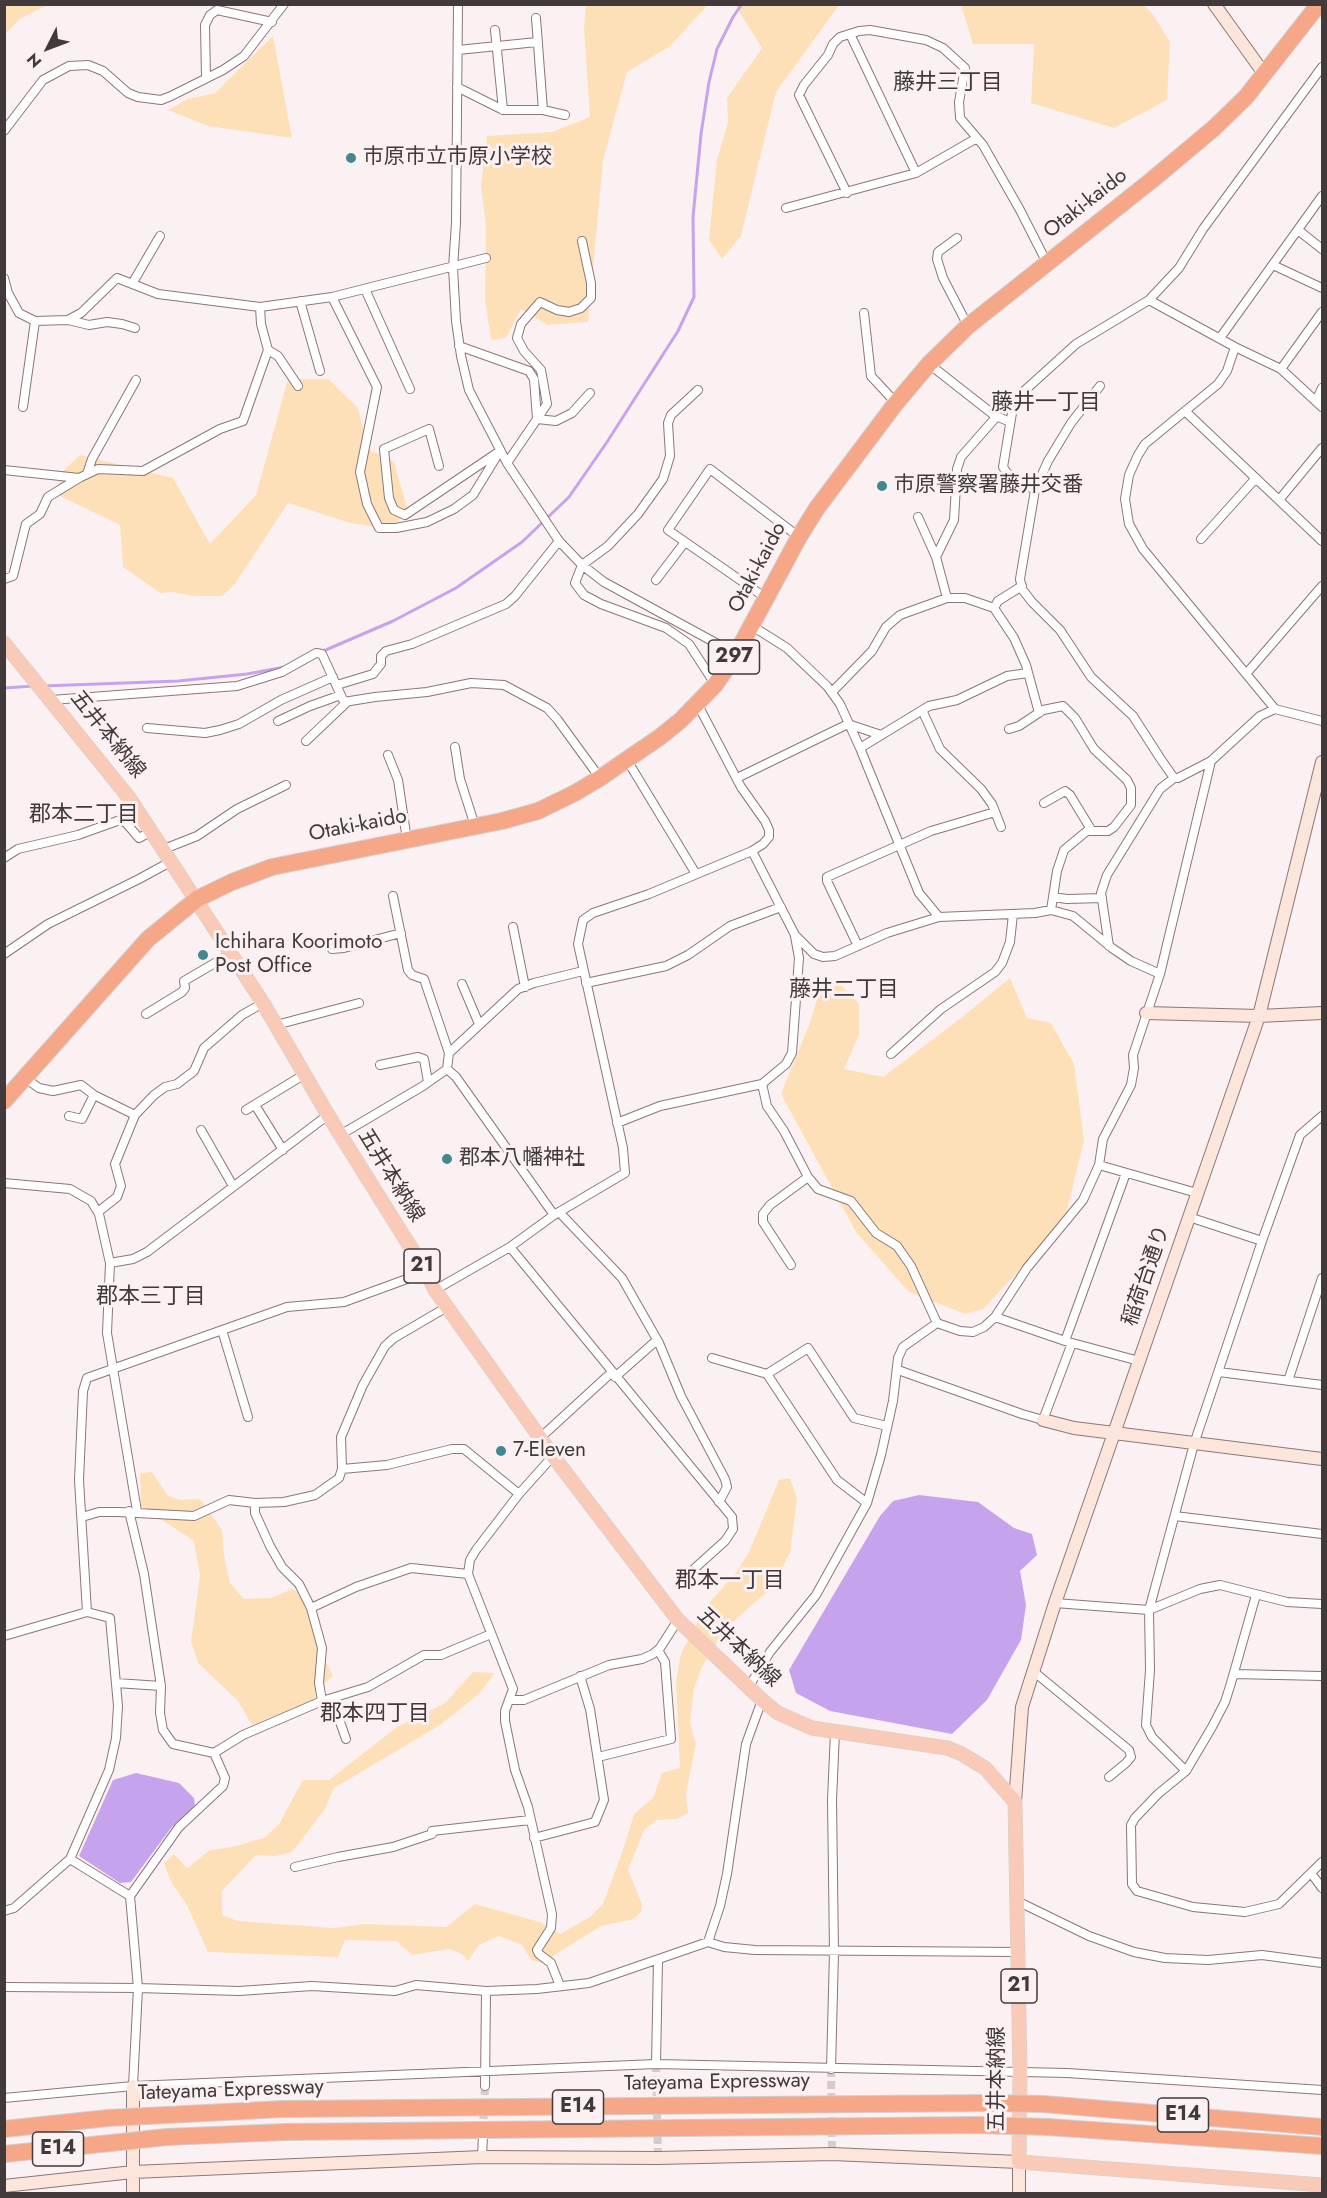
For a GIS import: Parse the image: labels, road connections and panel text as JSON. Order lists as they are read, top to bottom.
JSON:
{
  "streets": {
    "highway": [
      "Otaki-kaido",
      "297",
      "Tateyama Expressway",
      "E14"
    ],
    "main road": ["五井本納線", "21"],
    "street": ["稲荷台通り"]
  },
  "crossings": [
    ["Otaki-kaido", "五井本納線"],
    ["五井本納線", "稲荷台通り"]
  ],
  "districts": [
    "藤井三丁目",
    "藤井一丁目",
    "郡本二丁目",
    "藤井二丁目",
    "郡本三丁目",
    "郡本一丁目",
    "郡本四丁目"
  ],
  "places": [
    "市原市立市原小学校",
    "市原警察署藤井交番",
    "Ichihara Koorimoto Post Office",
    "郡本八幡神社",
    "7-Eleven"
  ],
  "north": "bottom left"
}
